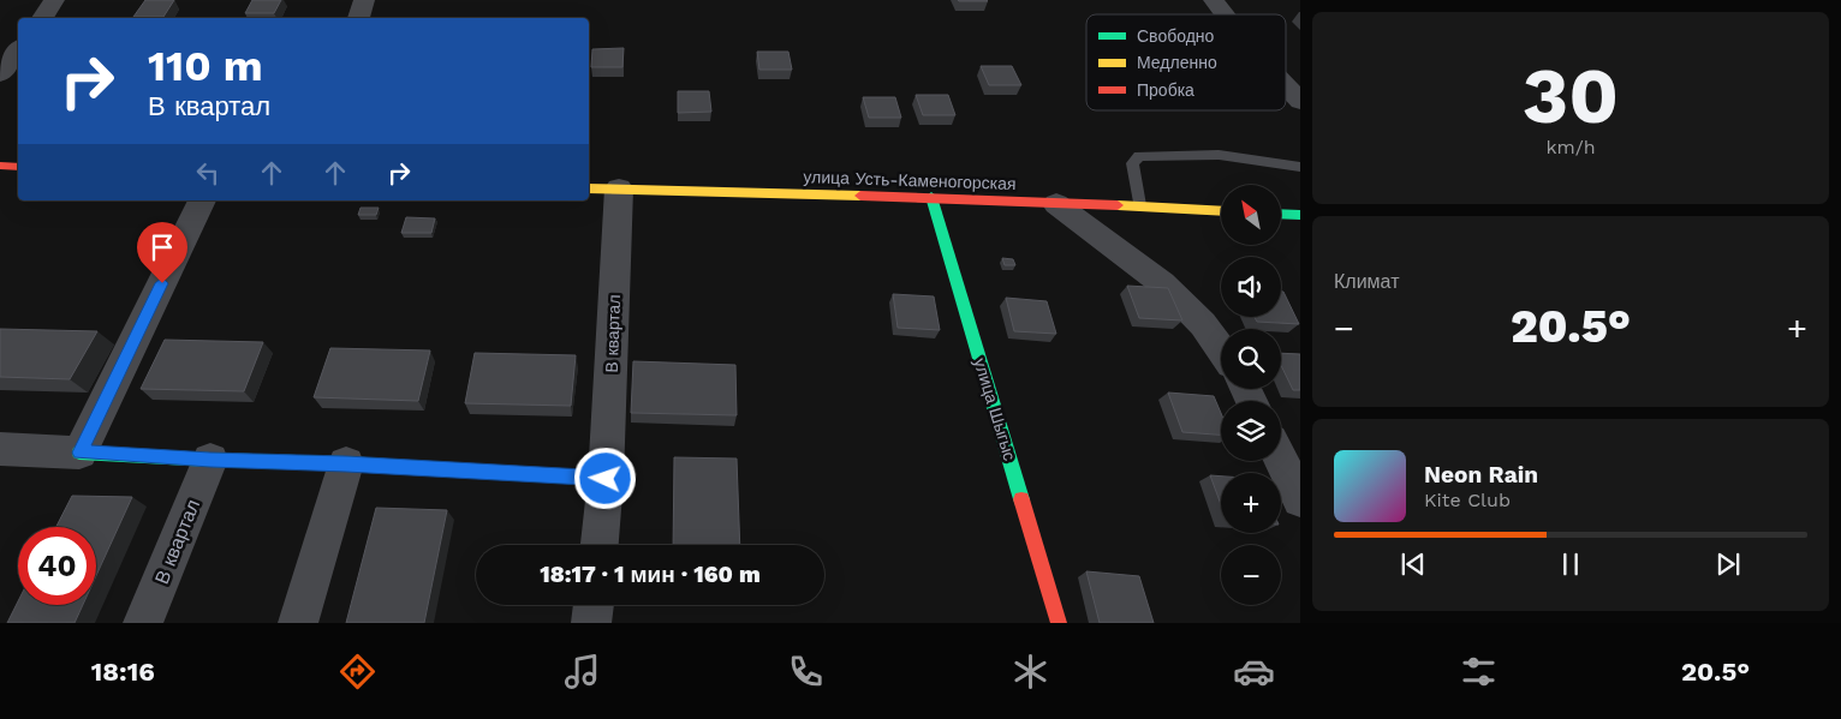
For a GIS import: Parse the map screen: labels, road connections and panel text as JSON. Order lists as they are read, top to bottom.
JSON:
{
  "streets": {
    "street": ["улица Усть-Каменогорская", "В квартал", "улица Шыгыс"]
  },
  "crossings": [
    ["улица Усть-Каменогорская", "В квартал"],
    ["улица Усть-Каменогорская", "улица Шыгыс"]
  ],
  "legend": ["Свободно", "Медленно", "Пробка"],
  "north": "top left",
  "page": {
    "tile": [
      ["30", "km/h"],
      "Климат"
    ],
    "turn": ["110 m", "В квартал"],
    "map_buttons": ["+", "−"],
    "heat": ["−", "20.5°", "+"],
    "song": ["Neon Rain", "Kite Club"],
    "limit": "40",
    "trip": "18:17 · 1 мин · 160 m",
    "tabs": ["18:16", "20.5°"]
  }
}
